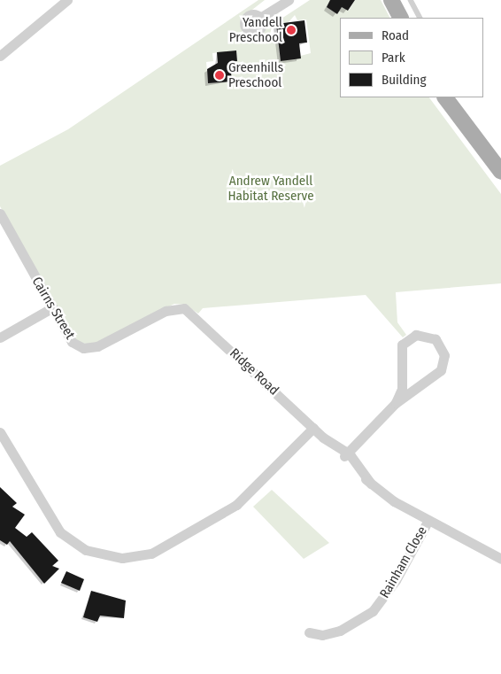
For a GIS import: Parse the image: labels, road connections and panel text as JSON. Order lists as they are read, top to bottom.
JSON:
{
  "streets": {
    "street": ["Cairns Street", "Ridge Road", "Rainham Close"]
  },
  "crossings": [
    ["Cairns Street", "Ridge Road"],
    ["Ridge Road", "Rainham Close"]
  ],
  "parks": ["Andrew Yandell Habitat Reserve"],
  "places": ["Yandell Preschool", "Greenhills Preschool"],
  "legend": ["Road", "Park", "Building"]
}
